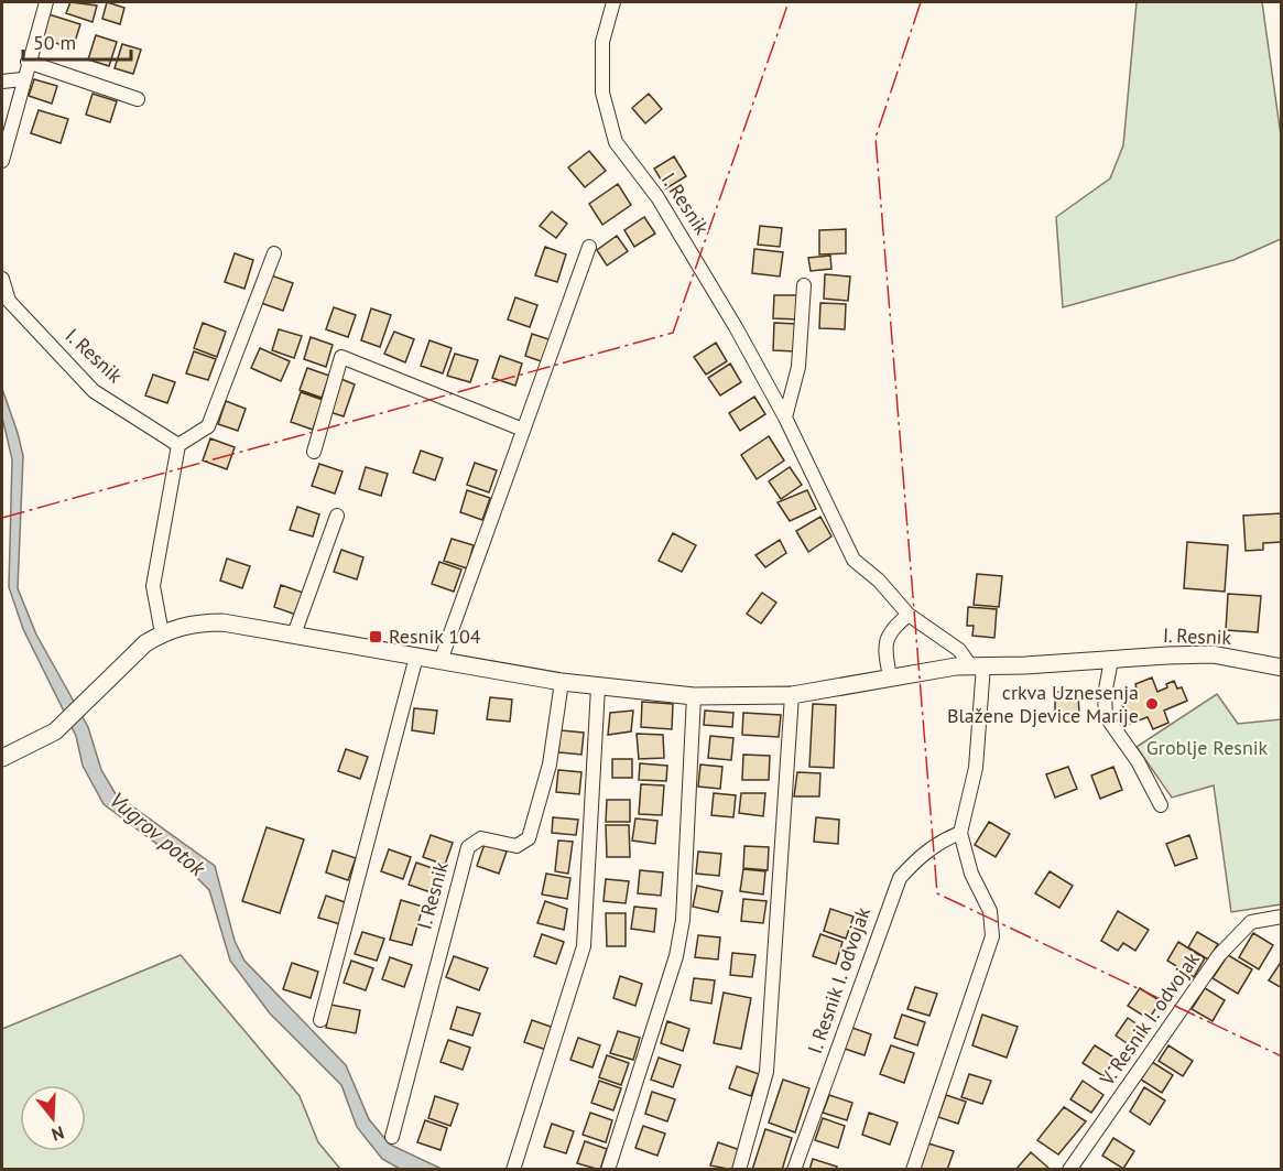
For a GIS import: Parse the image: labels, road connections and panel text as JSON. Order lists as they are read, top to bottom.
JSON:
{
  "streets": {
    "street": ["I. Resnik", "I. Resnik I. odvojak", "V. Resnik I. odvojak"]
  },
  "water": ["Vugrov potok"],
  "parks": ["Groblje Resnik"],
  "places": {
    "transit": ["Resnik 104"],
    "other": ["crkva Uznesenja Blažene Djevice Marije"]
  },
  "scale_bar": "50 m",
  "north": "bottom"
}
